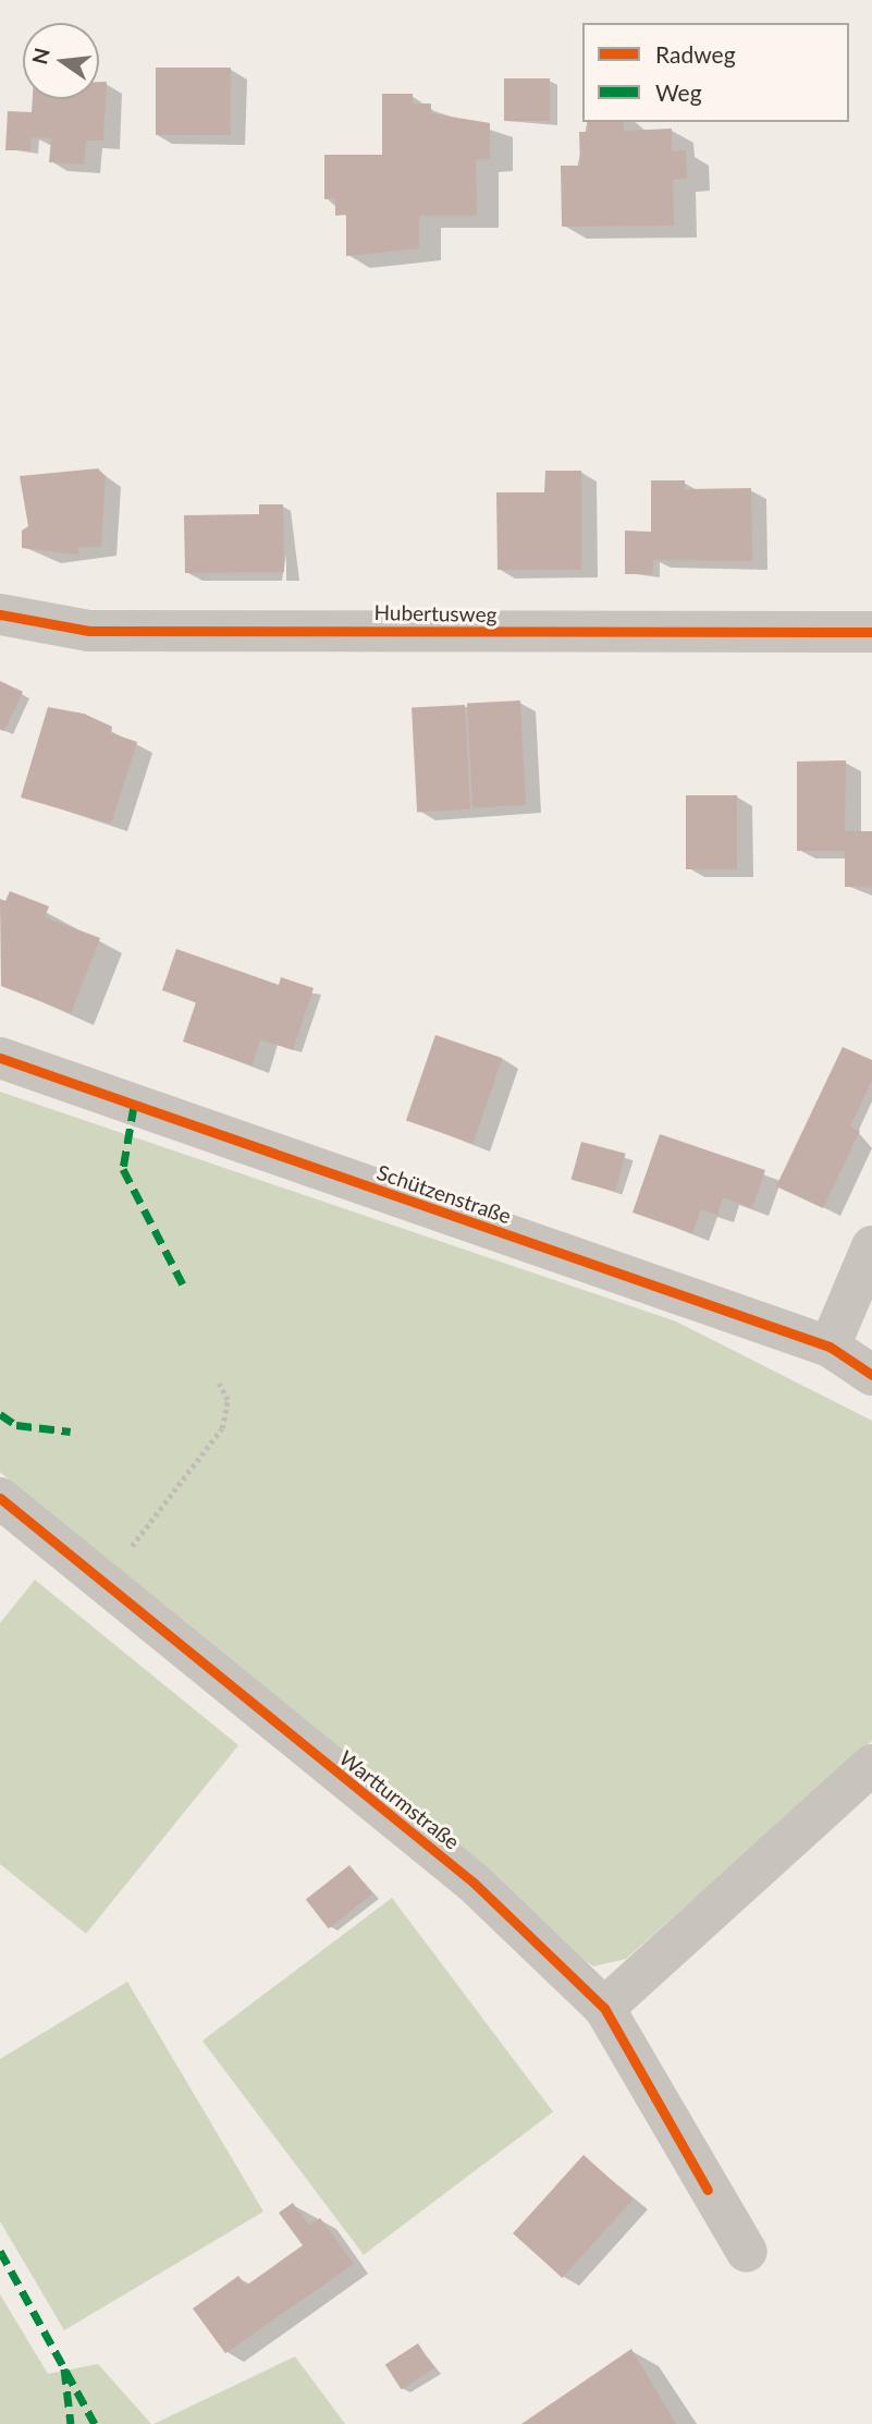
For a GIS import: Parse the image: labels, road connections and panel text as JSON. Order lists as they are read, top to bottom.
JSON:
{
  "streets": {
    "street": ["Hubertusweg", "Schützenstraße", "Wartturmstraße"]
  },
  "legend": ["Radweg", "Weg"],
  "north": "left"
}
